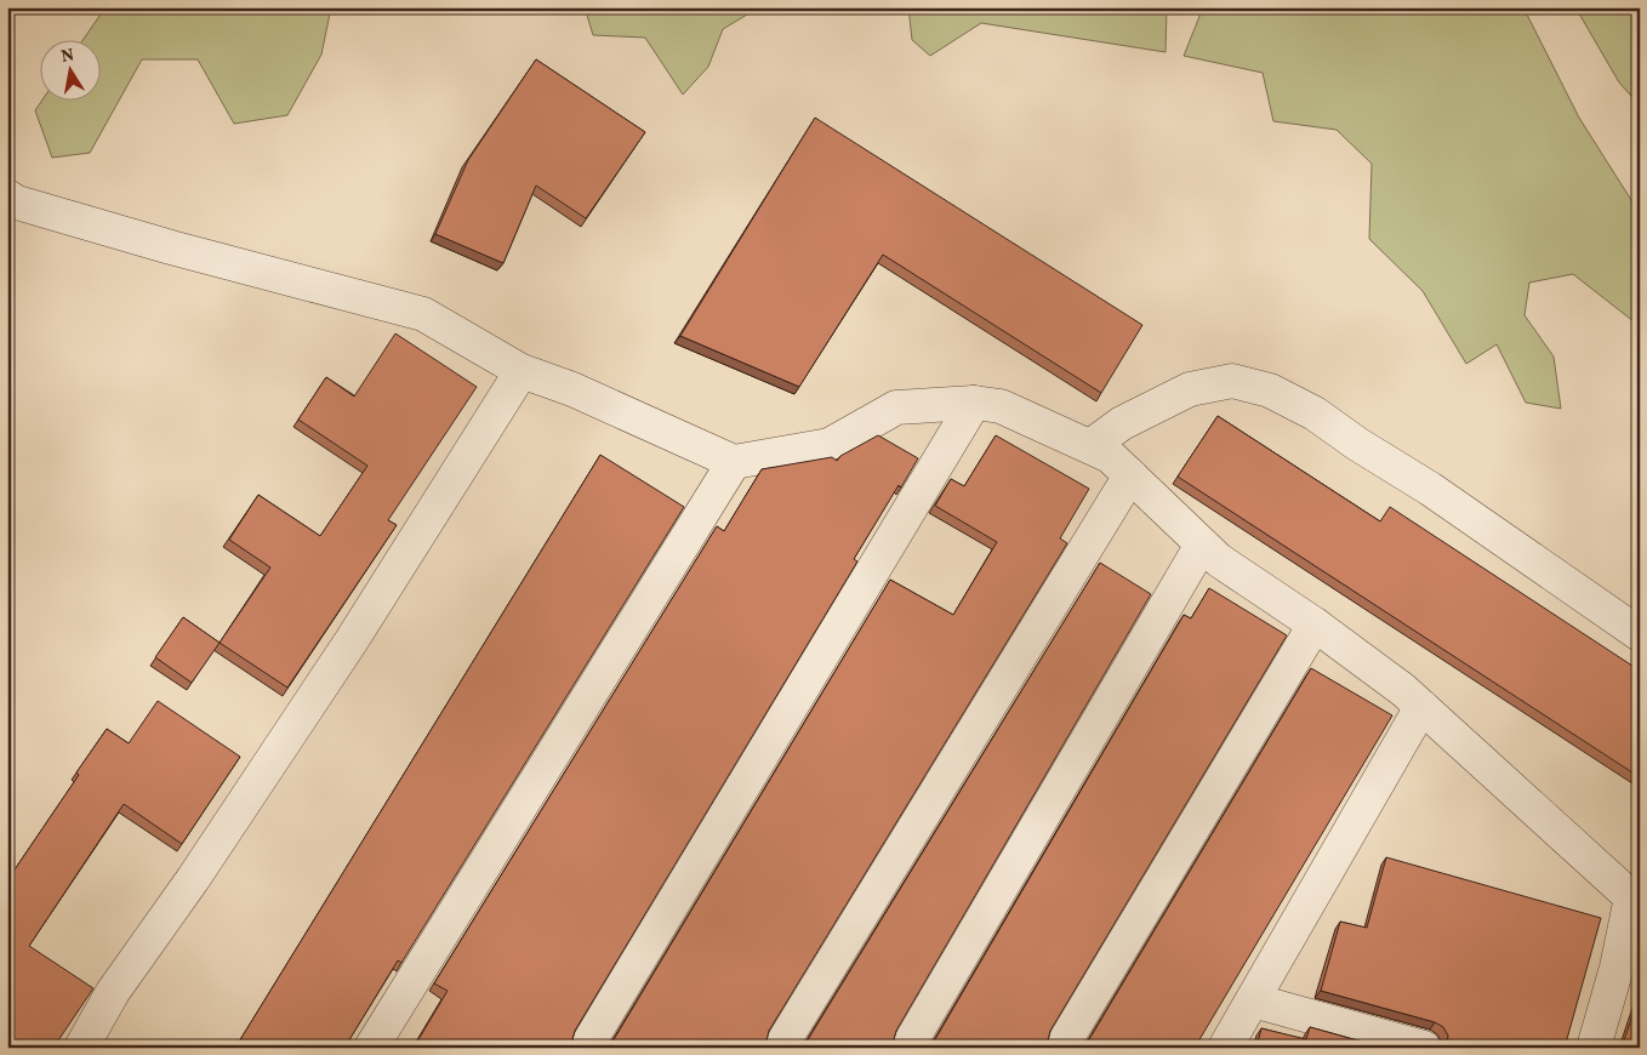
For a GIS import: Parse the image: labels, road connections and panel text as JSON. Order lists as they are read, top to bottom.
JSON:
{
  "north": "top"
}
